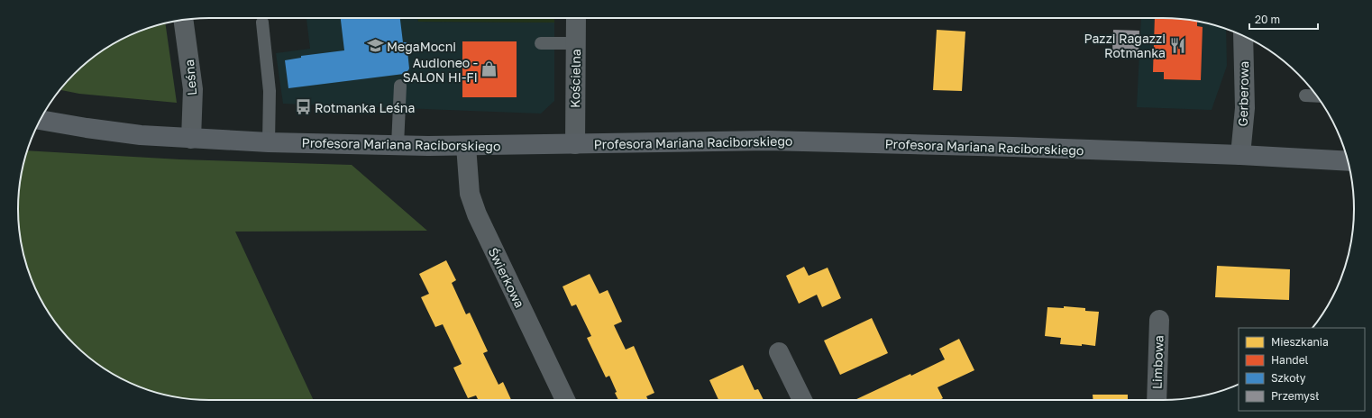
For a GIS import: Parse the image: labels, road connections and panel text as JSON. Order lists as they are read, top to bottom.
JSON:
{
  "streets": {
    "main road": ["Profesora Mariana Raciborskiego"],
    "street": [
      "Leśna",
      "Kościelna",
      "Gerberowa",
      "Świerkowa",
      "Limbowa"
    ]
  },
  "crossings": [
    ["Leśna", "Profesora Mariana Raciborskiego"],
    ["Kościelna", "Profesora Mariana Raciborskiego"],
    ["Gerberowa", "Profesora Mariana Raciborskiego"],
    ["Profesora Mariana Raciborskiego", "Świerkowa"]
  ],
  "places": {
    "restaurant": ["Pazzi Ragazzi Rotmanka"],
    "school or university": ["MegaMocni"],
    "shop": ["Audioneo - SALON HI-FI"],
    "bus stop": ["Rotmanka Leśna"]
  },
  "legend": [
    "Mieszkania",
    "Handel",
    "Szkoły",
    "Przemysł"
  ],
  "scale_bar": "20 m"
}
